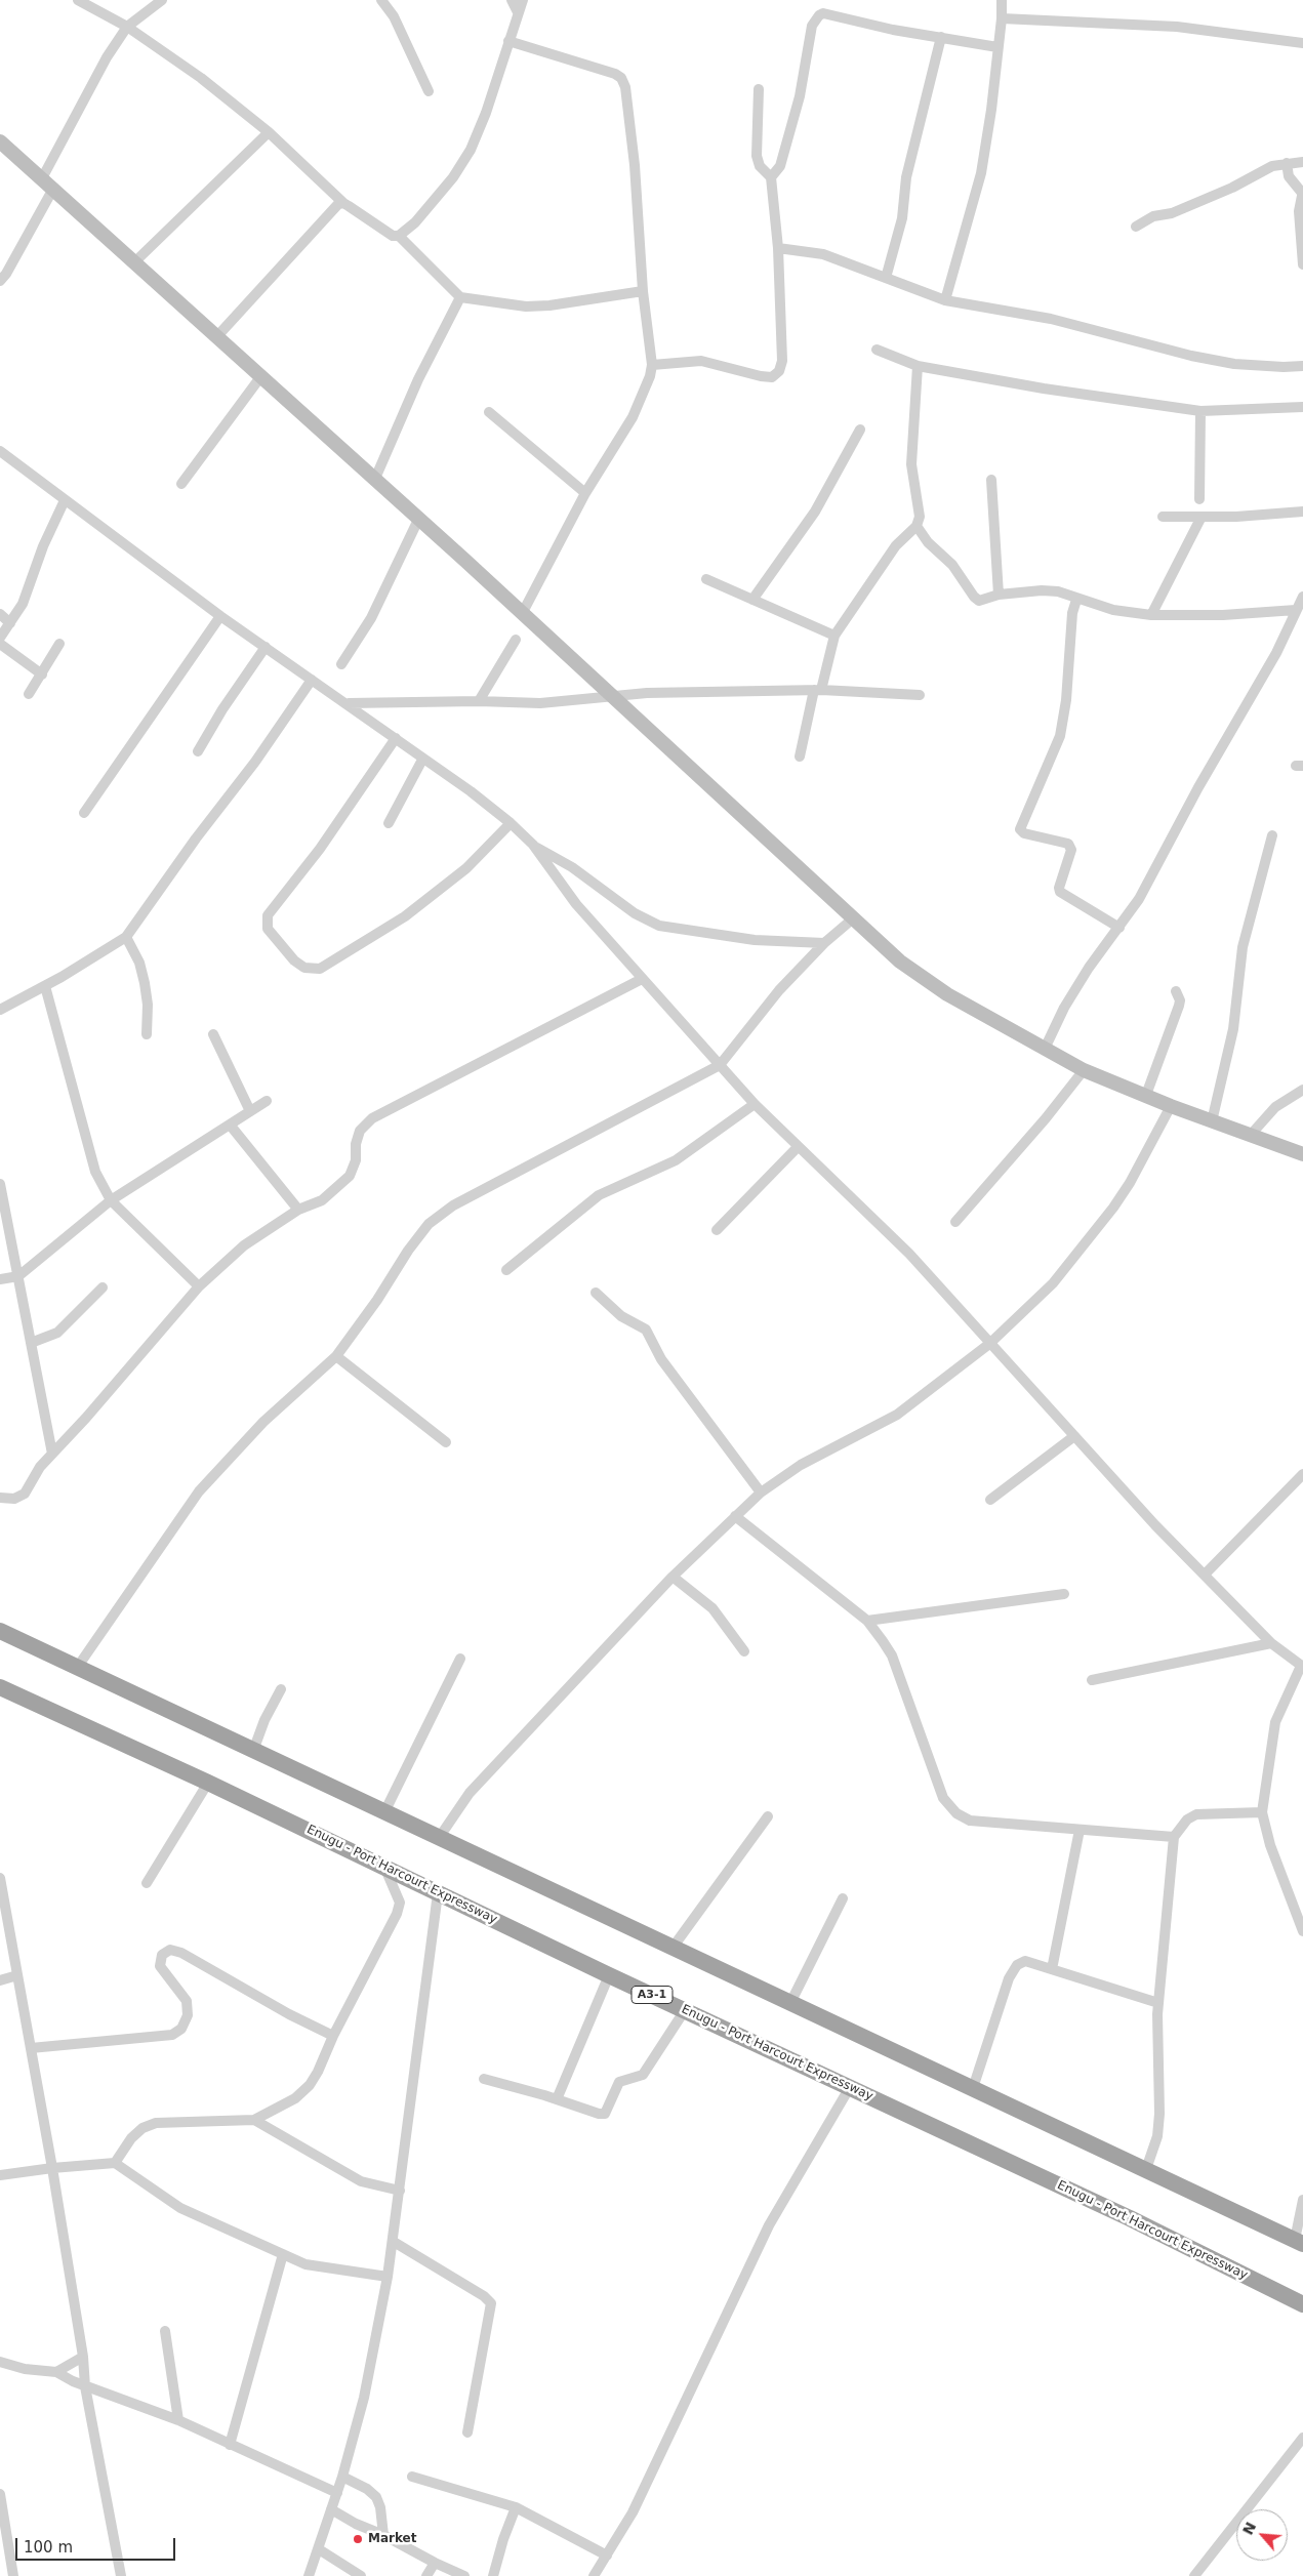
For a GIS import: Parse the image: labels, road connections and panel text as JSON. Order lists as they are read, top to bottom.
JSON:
{
  "streets": {
    "highway": ["Enugu - Port Harcourt Expressway", "A3-1"]
  },
  "places": ["Market"],
  "scale_bar": "100 m",
  "north": "top left"
}
